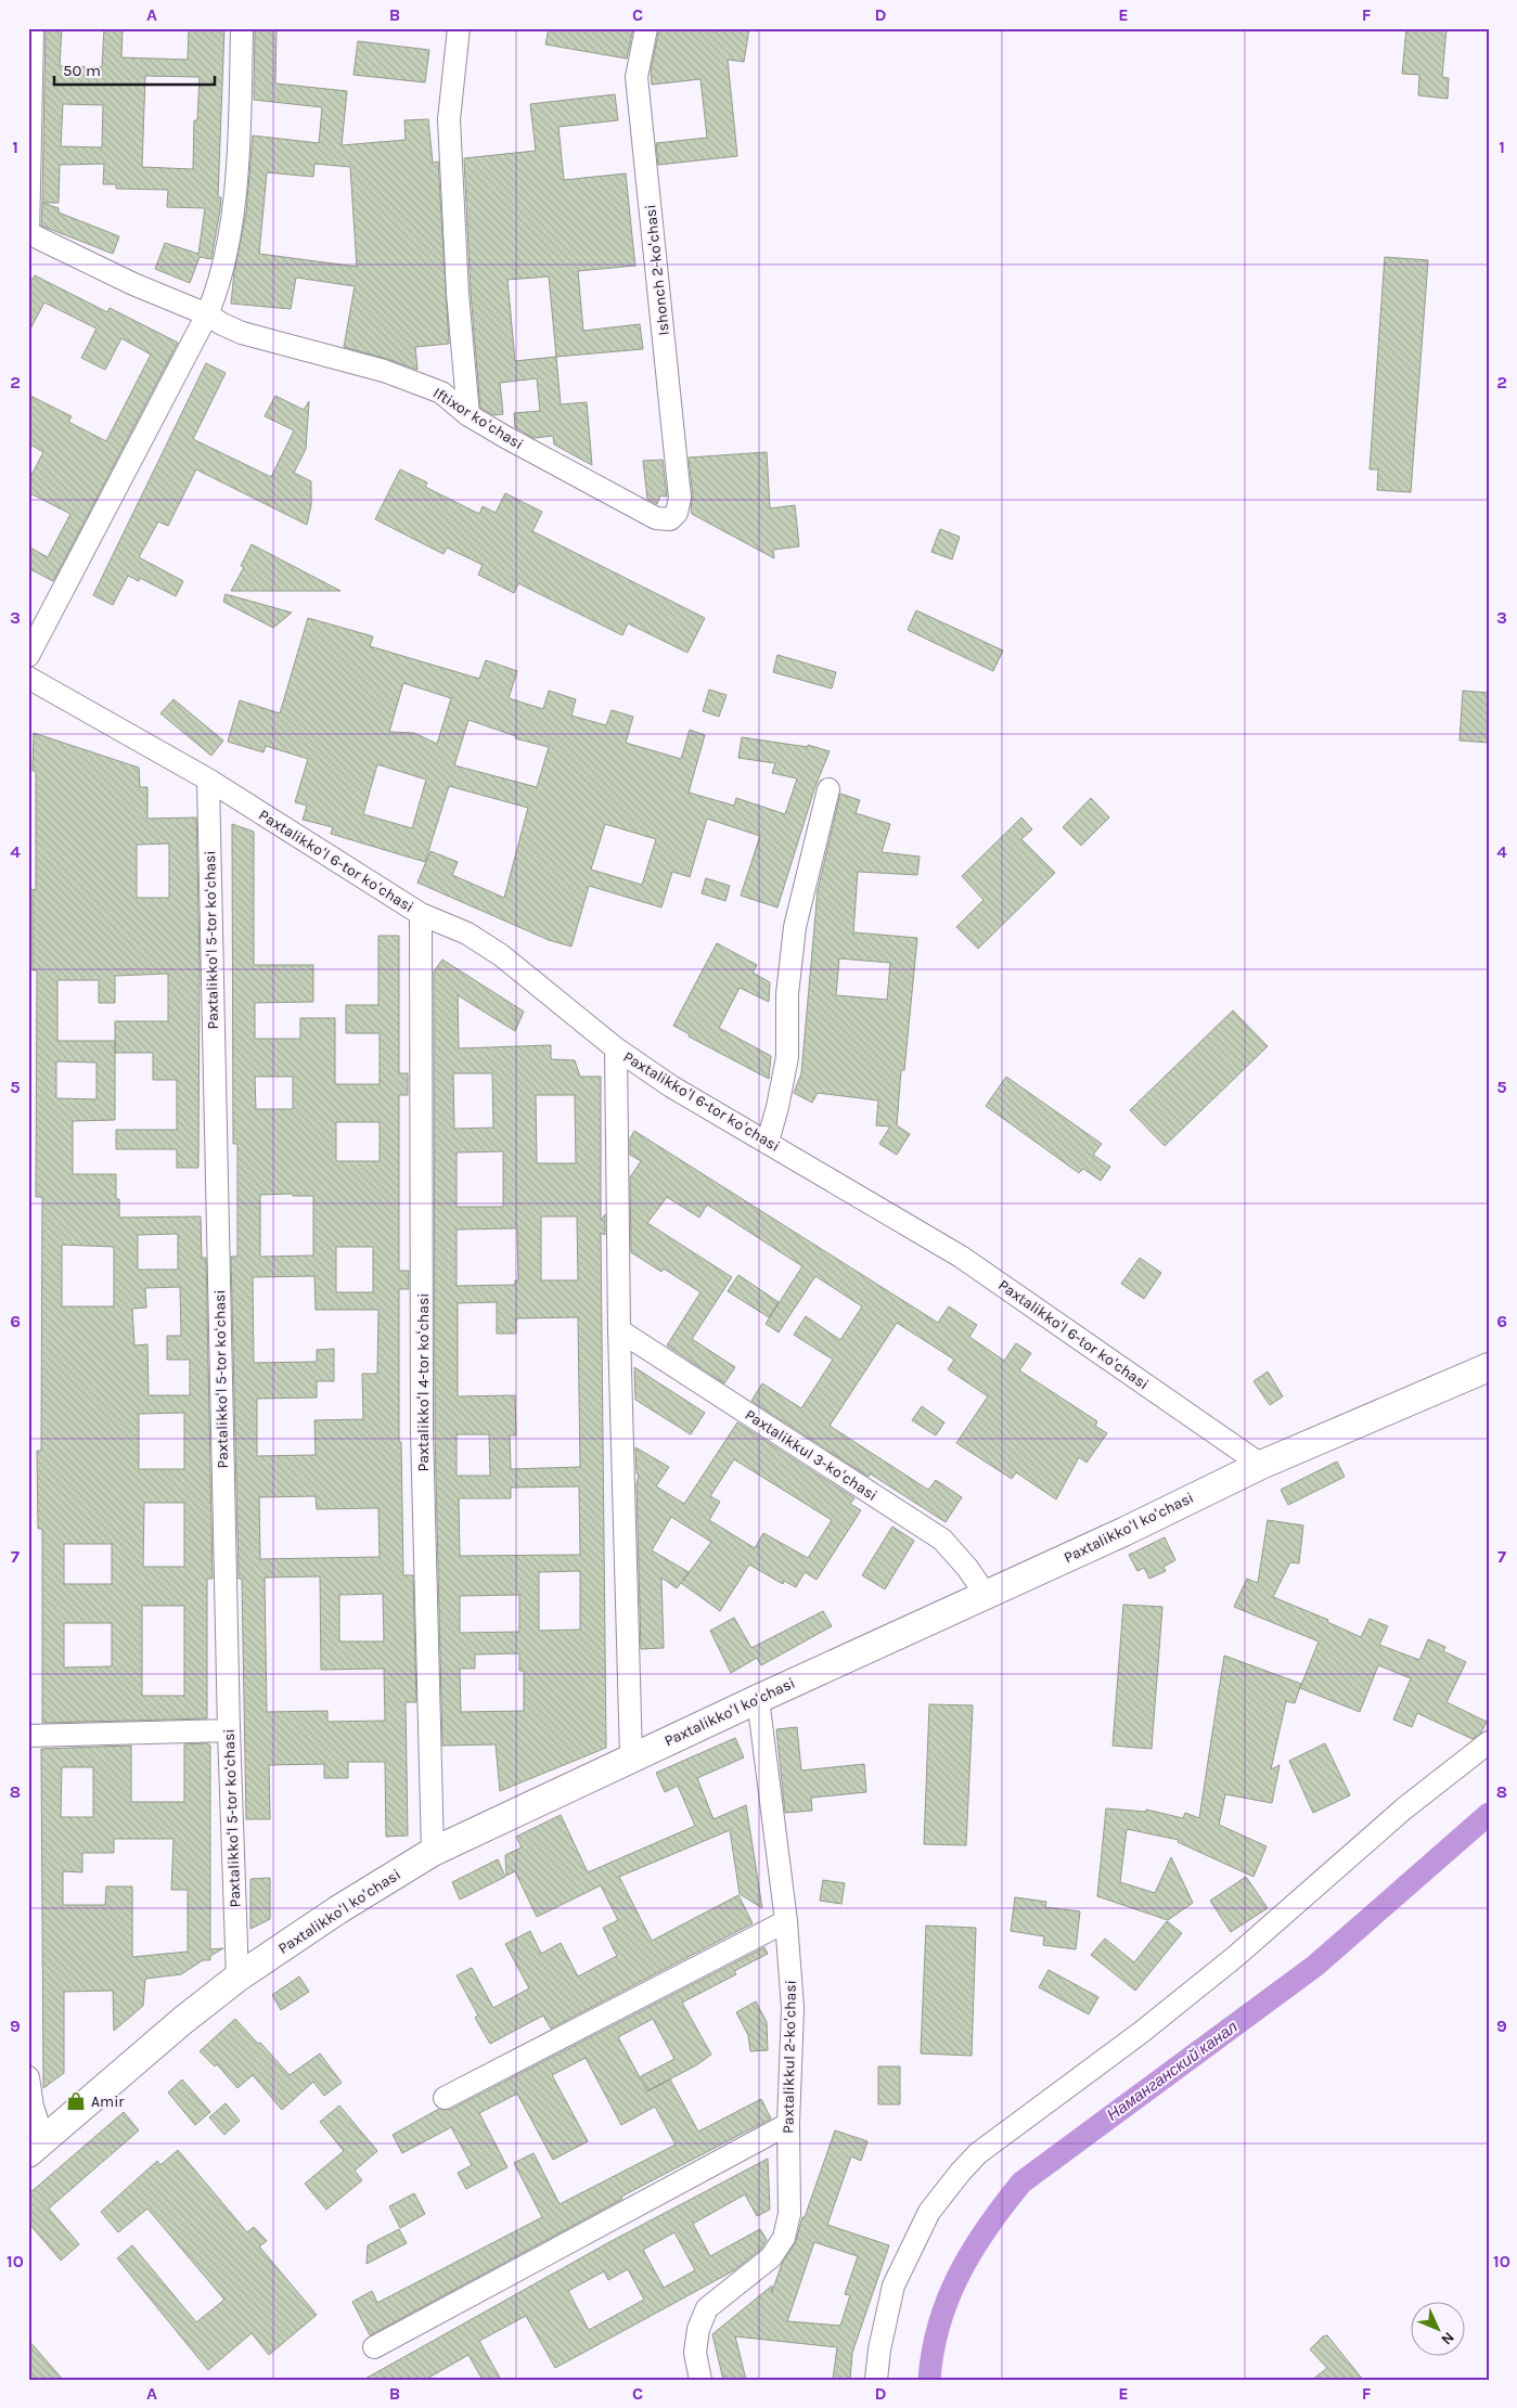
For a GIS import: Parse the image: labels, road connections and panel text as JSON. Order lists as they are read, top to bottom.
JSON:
{
  "streets": {
    "street": [
      "Ishonch 2-koʻchasi",
      "Iftixor koʻchasi",
      "Paxtalikkoʻl 6-tor koʻchasi",
      "Paxtalikkoʻl 5-tor koʻchasi",
      "Paxtalikkoʻl 4-tor koʻchasi",
      "Paxtalikkul 3-koʻchasi",
      "Paxtalikkoʻl koʻchasi",
      "Paxtalikkul 2-koʻchasi"
    ]
  },
  "crossings": [
    ["Ishonch 2-koʻchasi", "Iftixor koʻchasi"],
    ["Paxtalikkoʻl 6-tor koʻchasi", "Paxtalikkoʻl 5-tor koʻchasi"],
    ["Paxtalikkoʻl 6-tor koʻchasi", "Paxtalikkoʻl 4-tor koʻchasi"],
    ["Paxtalikkoʻl 6-tor koʻchasi", "Paxtalikkoʻl koʻchasi"],
    ["Paxtalikkoʻl 5-tor koʻchasi", "Paxtalikkoʻl koʻchasi"],
    ["Paxtalikkoʻl 4-tor koʻchasi", "Paxtalikkoʻl koʻchasi"],
    ["Paxtalikkul 3-koʻchasi", "Paxtalikkoʻl koʻchasi"],
    ["Paxtalikkoʻl koʻchasi", "Paxtalikkul 2-koʻchasi"]
  ],
  "water": ["Наманганский канал"],
  "places": {
    "shop": ["Amir"]
  },
  "scale_bar": "50 m",
  "north": "bottom right",
  "grid": {
    "columns": [
      "A",
      "B",
      "C",
      "D",
      "E",
      "F"
    ],
    "rows": [
      "1",
      "2",
      "3",
      "4",
      "5",
      "6",
      "7",
      "8",
      "9",
      "10"
    ]
  }
}
